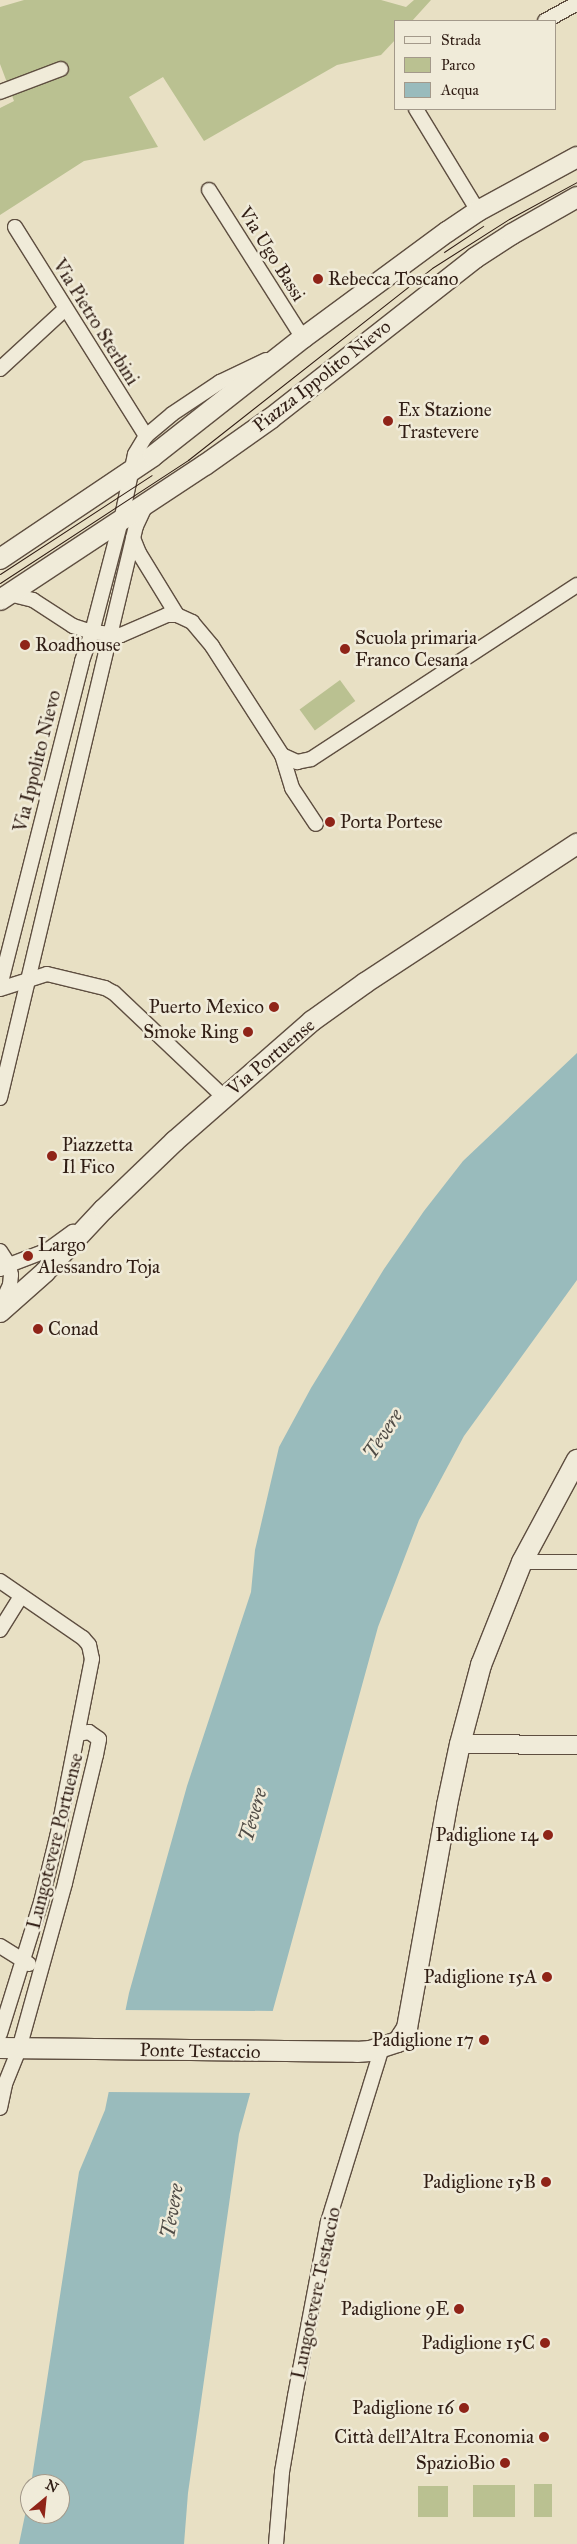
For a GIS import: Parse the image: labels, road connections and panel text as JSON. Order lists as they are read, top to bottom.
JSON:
{
  "streets": {
    "main road": ["Piazza Ippolito Nievo", "Via Portuense", "Ponte Testaccio"],
    "street": [
      "Via Ugo Bassi",
      "Via Pietro Sterbini",
      "Via Ippolito Nievo",
      "Lungotevere Portuense",
      "Lungotevere Testaccio"
    ]
  },
  "crossings": [
    ["Via Ippolito Nievo", "Via Portuense"],
    ["Lungotevere Portuense", "Ponte Testaccio"],
    ["Ponte Testaccio", "Lungotevere Testaccio"]
  ],
  "water": ["Tevere"],
  "places": [
    "Rebecca Toscano",
    "Ex Stazione Trastevere",
    "Roadhouse",
    "Scuola primaria Franco Cesana",
    "Porta Portese",
    "Puerto Mexico",
    "Smoke Ring",
    "Piazzetta Il Fico",
    "Largo Alessandro Toja",
    "Conad",
    "Padiglione 14",
    "Padiglione 15A",
    "Padiglione 17",
    "Padiglione 15B",
    "Padiglione 9E",
    "Padiglione 15C",
    "Padiglione 16",
    "Città dell'Altra Economia",
    "SpazioBio"
  ],
  "legend": ["Strada", "Parco", "Acqua"],
  "north": "top right"
}
